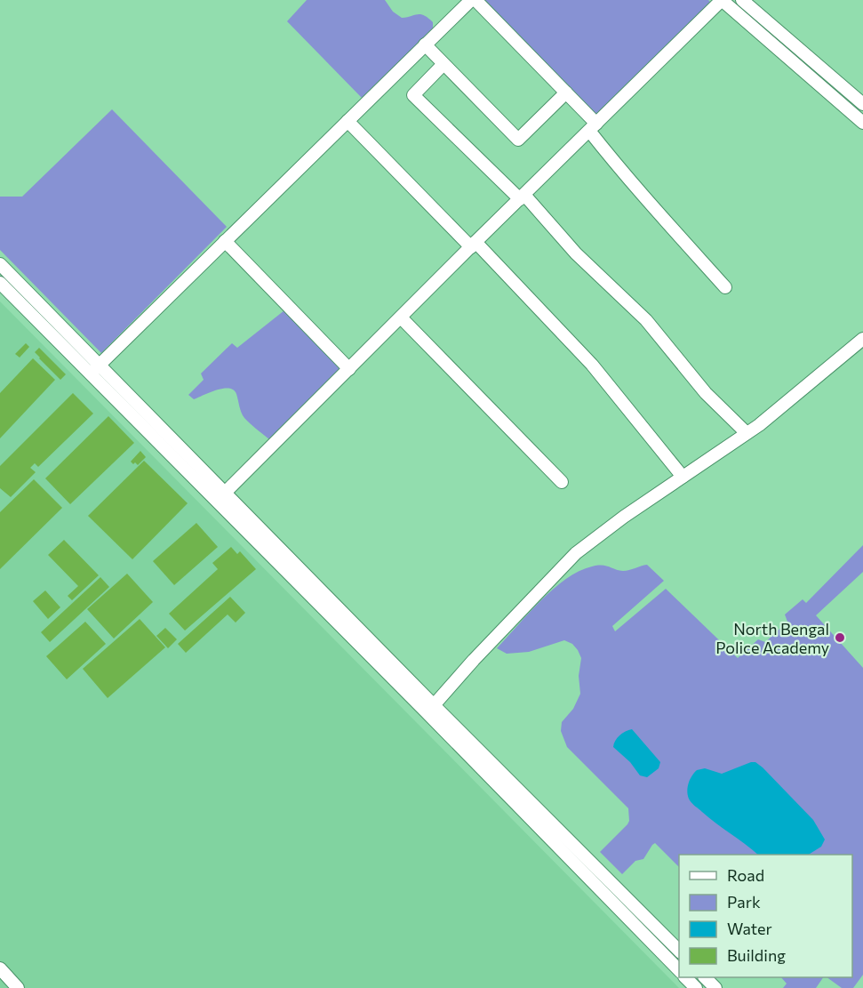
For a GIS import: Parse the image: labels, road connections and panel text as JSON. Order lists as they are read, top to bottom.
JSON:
{
  "places": ["North Bengal Police Academy"],
  "legend": [
    "Road",
    "Park",
    "Water",
    "Building"
  ]
}
